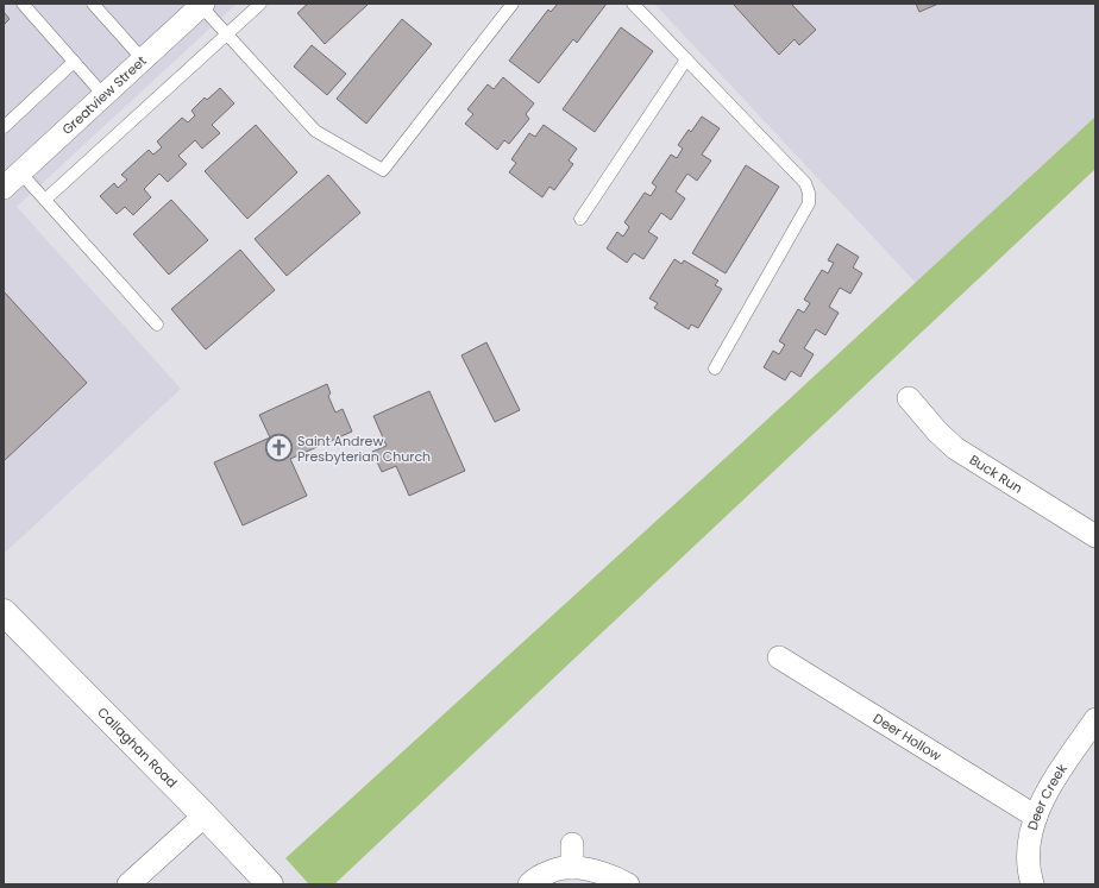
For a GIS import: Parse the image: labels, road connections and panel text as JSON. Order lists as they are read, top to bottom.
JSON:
{
  "streets": {
    "main road": ["Callaghan Road"],
    "street": [
      "Greatview Street",
      "Buck Run",
      "Deer Hollow",
      "Deer Creek"
    ]
  },
  "crossings": [
    ["Deer Hollow", "Deer Creek"]
  ],
  "places": {
    "church": ["Saint Andrew Presbyterian Church"]
  }
}
